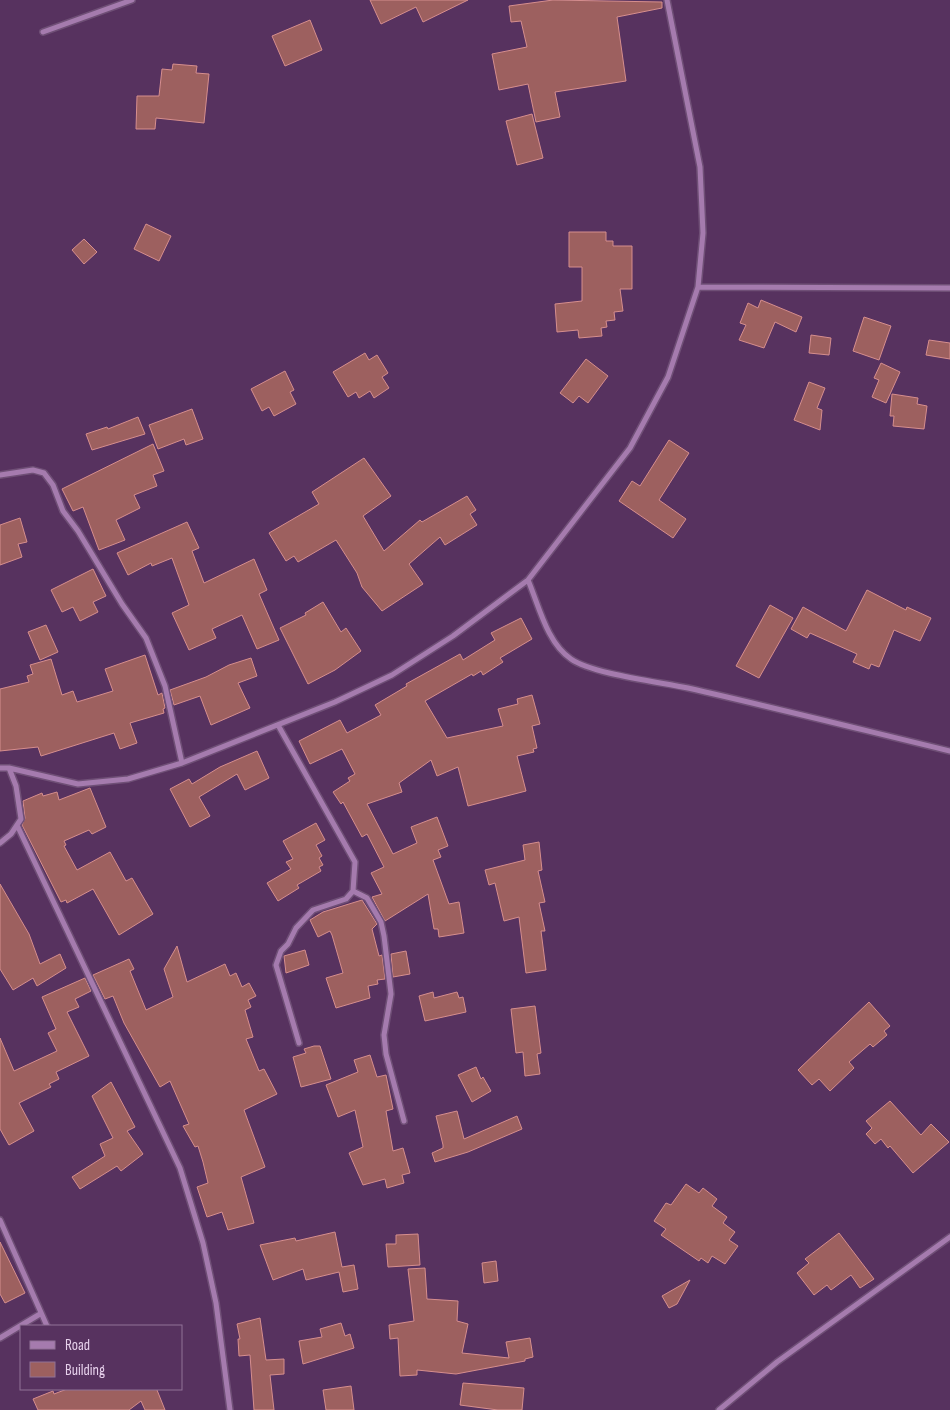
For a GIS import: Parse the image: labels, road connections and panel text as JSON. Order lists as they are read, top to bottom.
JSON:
{
  "legend": ["Road", "Building"]
}
